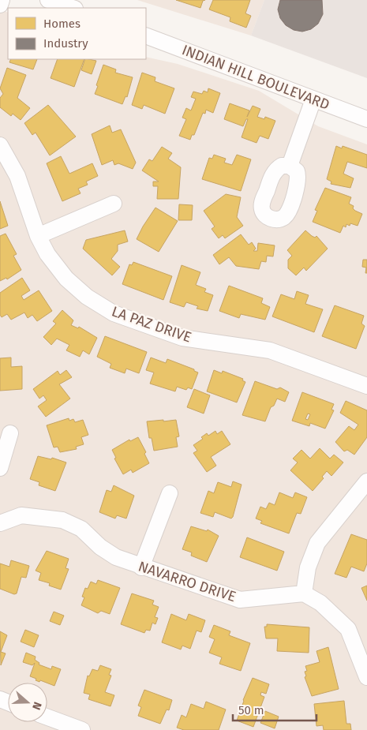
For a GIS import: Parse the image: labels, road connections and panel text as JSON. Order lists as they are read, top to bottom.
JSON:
{
  "streets": {
    "street": ["INDIAN HILL BOULEVARD", "LA PAZ DRIVE", "NAVARRO DRIVE"]
  },
  "legend": ["Homes", "Industry"],
  "scale_bar": "50 m",
  "north": "right"
}
